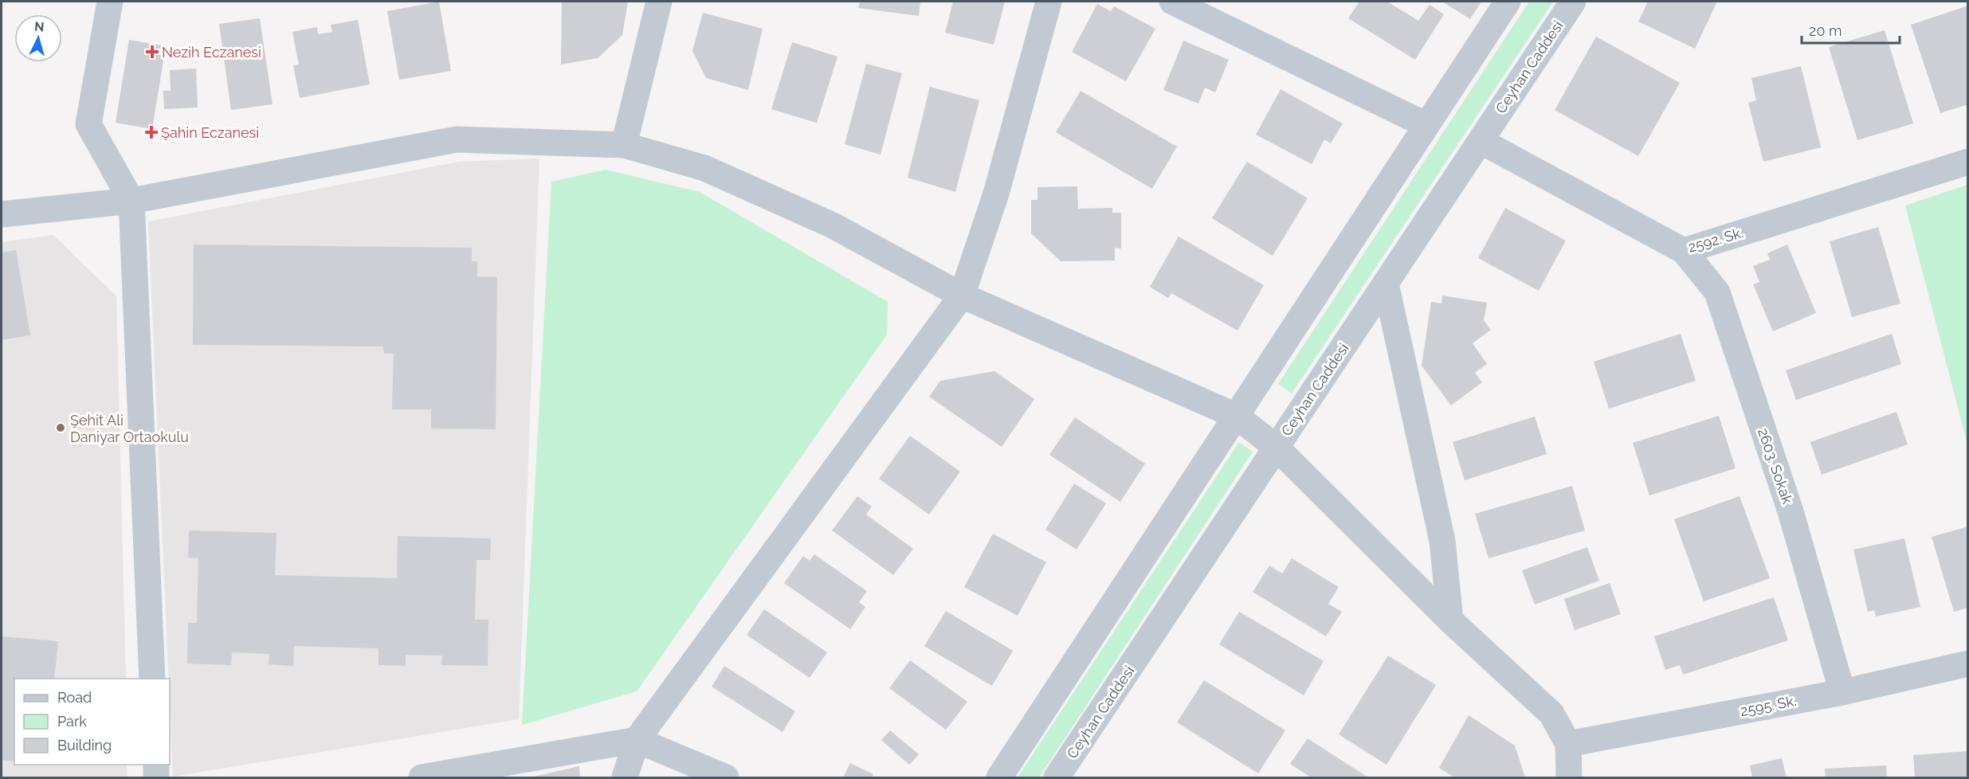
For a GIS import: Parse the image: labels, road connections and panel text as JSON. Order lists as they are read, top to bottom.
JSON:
{
  "streets": {
    "street": [
      "Ceyhan Caddesi",
      "2592. Sk.",
      "2603. Sokak",
      "2595. Sk."
    ]
  },
  "crossings": [
    ["Ceyhan Caddesi", "2592. Sk."],
    ["2592. Sk.", "2603. Sokak"],
    ["2603. Sokak", "2595. Sk."]
  ],
  "places": {
    "health": ["Nezih Eczanesi", "Şahin Eczanesi"],
    "other": ["Şehit Ali Daniyar Ortaokulu"]
  },
  "legend": ["Road", "Park", "Building"],
  "scale_bar": "20 m",
  "north": "top"
}
